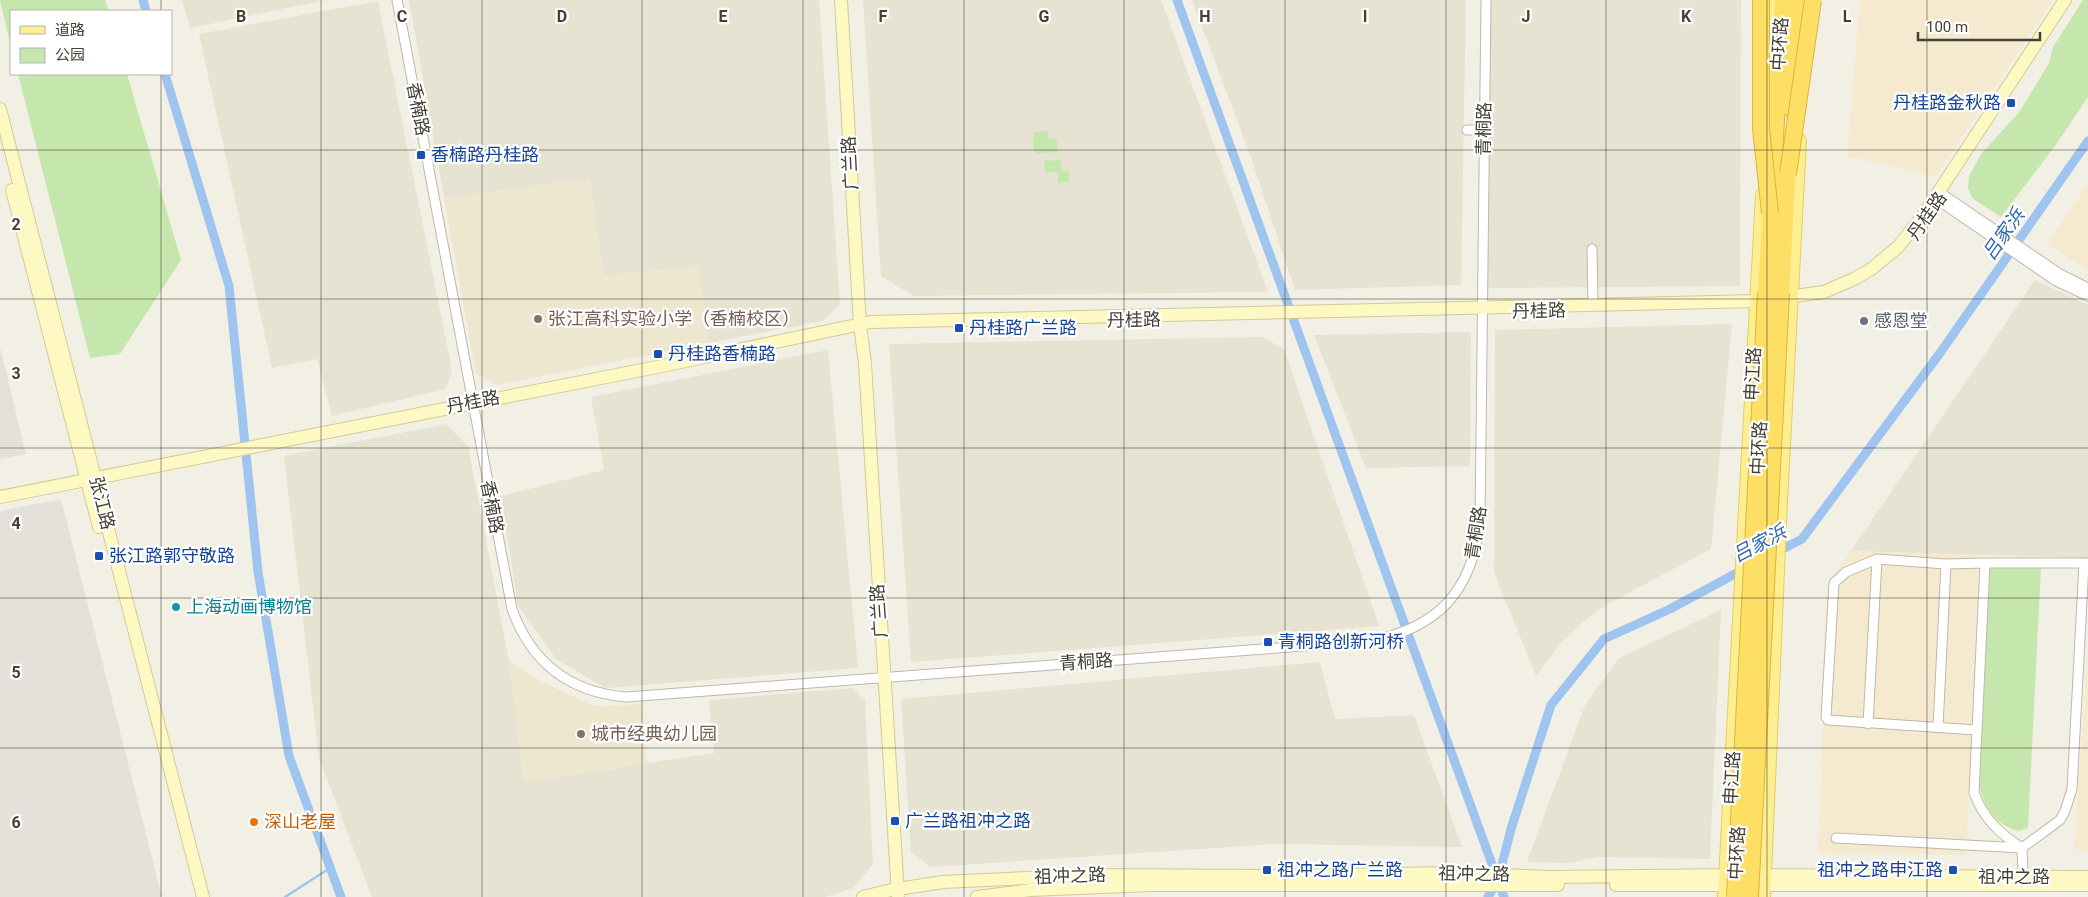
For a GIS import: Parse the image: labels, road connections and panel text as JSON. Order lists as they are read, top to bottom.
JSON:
{
  "streets": {
    "highway": ["中环路"],
    "main road": ["申江路"],
    "street": [
      "香楠路",
      "青桐路",
      "广兰路",
      "丹桂路",
      "张江路",
      "祖冲之路"
    ]
  },
  "crossings": [
    ["中环路", "丹桂路"],
    ["中环路", "申江路"],
    ["中环路", "祖冲之路"],
    ["香楠路", "青桐路"],
    ["香楠路", "广兰路"],
    ["香楠路", "丹桂路"],
    ["青桐路", "广兰路"],
    ["青桐路", "丹桂路"],
    ["广兰路", "丹桂路"],
    ["广兰路", "祖冲之路"],
    ["丹桂路", "申江路"],
    ["丹桂路", "张江路"],
    ["申江路", "祖冲之路"]
  ],
  "water": ["吕家浜"],
  "places": {
    "transit": [
      "丹桂路金秋路",
      "香楠路丹桂路",
      "丹桂路广兰路",
      "丹桂路香楠路",
      "张江路郭守敬路",
      "青桐路创新河桥",
      "广兰路祖冲之路",
      "祖冲之路广兰路",
      "祖冲之路申江路"
    ],
    "other": [
      "张江高科实验小学（香楠校区）",
      "感恩堂",
      "上海动画博物馆",
      "城市经典幼儿园",
      "深山老屋"
    ]
  },
  "legend": ["道路", "公园"],
  "scale_bar": "100 m",
  "grid": {
    "columns": [
      "B",
      "C",
      "D",
      "E",
      "F",
      "G",
      "H",
      "I",
      "J",
      "K",
      "L"
    ],
    "rows": [
      "2",
      "3",
      "4",
      "5",
      "6"
    ]
  }
}
